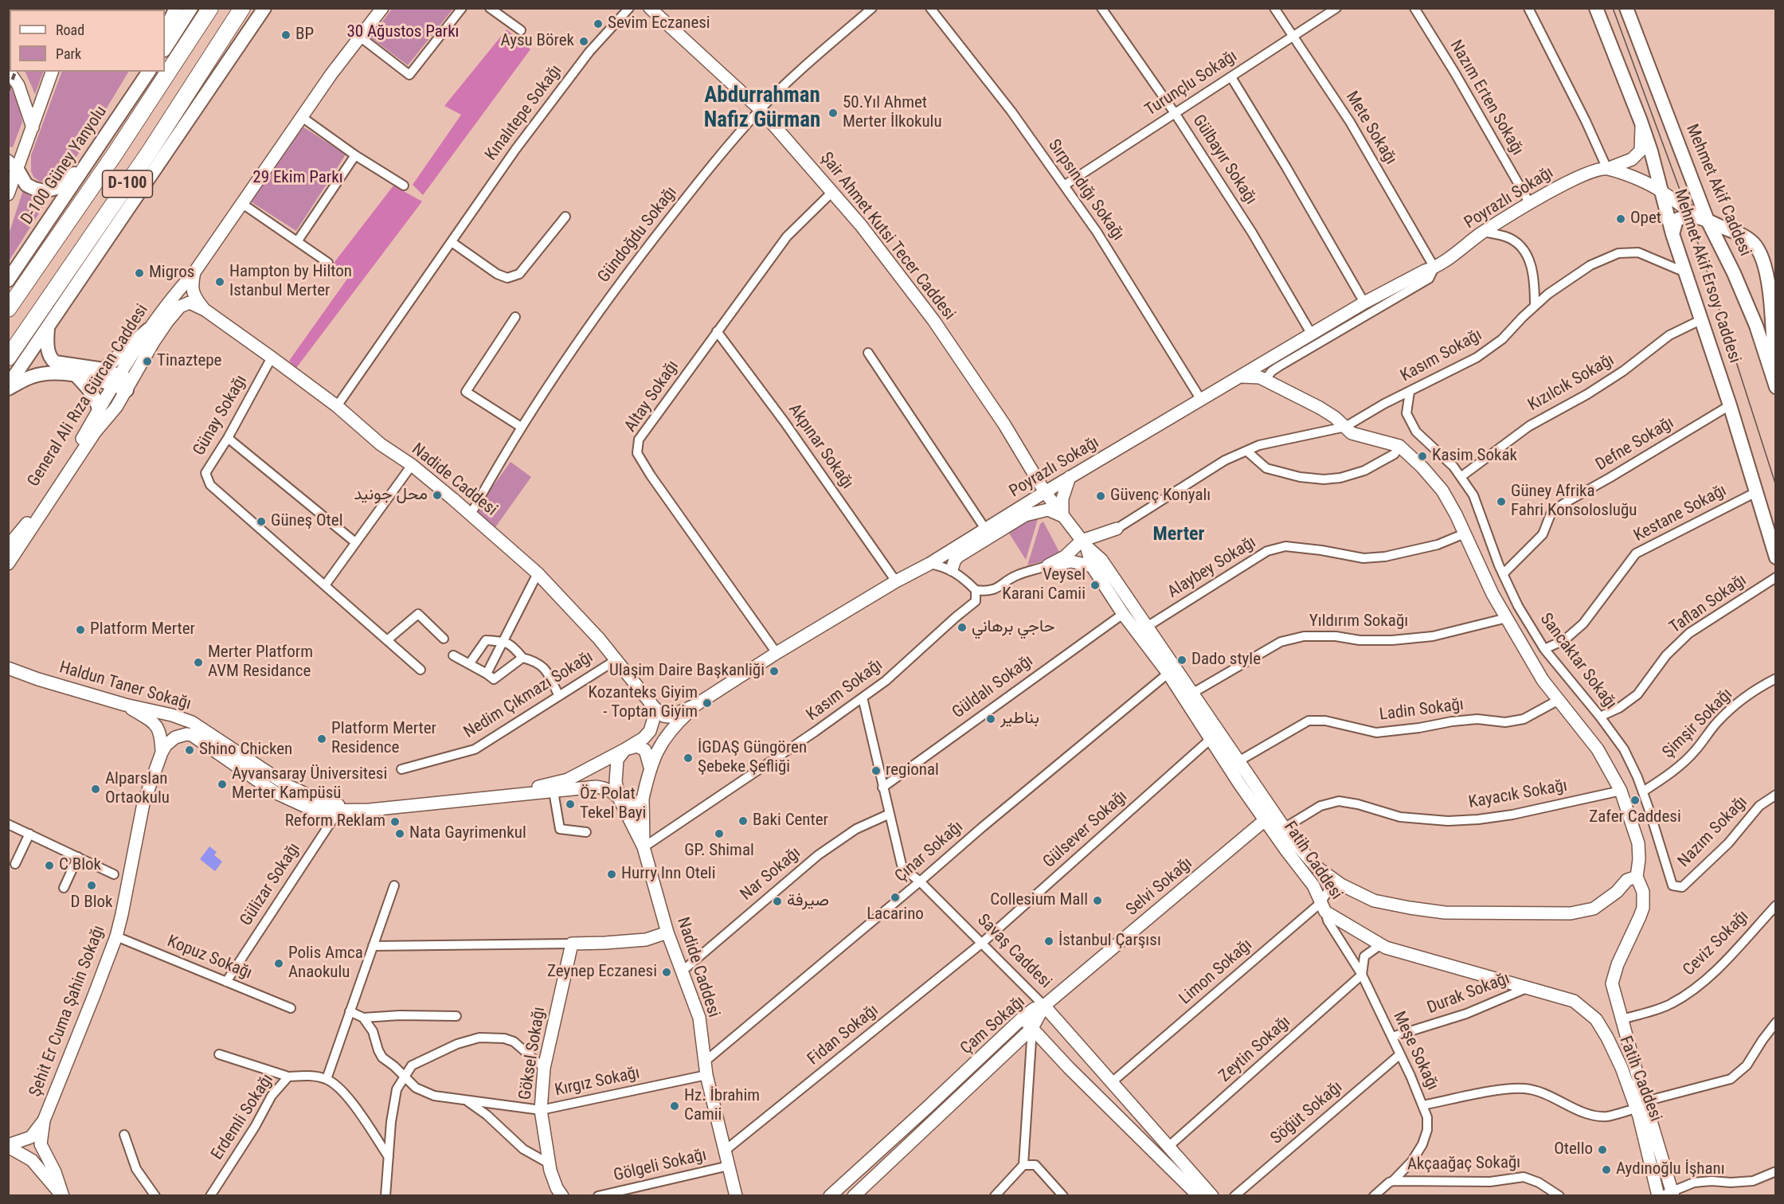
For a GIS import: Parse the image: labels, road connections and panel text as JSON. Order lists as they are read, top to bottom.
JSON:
{
  "streets": {
    "highway": ["D-100"],
    "main road": [
      "D-100 Güney Yanyolu",
      "Mehmet Akif Caddesi",
      "Poyrazlı Sokağı",
      "Şair Ahmet Kutsi Tecer Caddesi",
      "Mehmet Akif Ersoy Caddesi",
      "General Ali Rıza Gürcan Caddesi",
      "Nadide Caddesi",
      "Haldun Taner Sokağı",
      "Fatih Caddesi",
      "Selvi Sokağı",
      "Savaş Caddesi",
      "Şehit Er Cuma Şahin Sokağı",
      "Çam Sokağı",
      "Göksel Sokağı"
    ],
    "street": [
      "Turunçlu Sokağı",
      "Nazım Erten Sokağı",
      "Kınalıtepe Sokağı",
      "Mete Sokağı",
      "Gülbayır Sokağı",
      "Sırpsındığı Sokağı",
      "Gündoğdu Sokağı",
      "Kasım Sokağı",
      "Kızılcık Sokağı",
      "Altay Sokağı",
      "Günay Sokağı",
      "Defne Sokağı",
      "Akpınar Sokağı",
      "Kestane Sokağı",
      "Alaybey Sokağı",
      "Taflan Sokağı",
      "Yıldırım Sokağı",
      "Sancaktar Sokağı",
      "Güldalı Sokağı",
      "Nedim Çıkmazı Sokağı",
      "Ladin Sokağı",
      "Şimşir Sokağı",
      "Kayacık Sokağı",
      "Gülsever Sokağı",
      "Nazım Sokağı",
      "Çınar Sokağı",
      "Nar Sokağı",
      "Gülizar Sokağı",
      "Ceviz Sokağı",
      "Kopuz Sokağı",
      "Limon Sokağı",
      "Durak Sokağı",
      "Fidan Sokağı",
      "Zeytin Sokağı",
      "Meşe Sokağı",
      "Kırgız Sokağı",
      "Söğüt Sokağı",
      "Erdemli Sokağı",
      "Akçaağaç Sokağı",
      "Gölgeli Sokağı"
    ]
  },
  "crossings": [
    ["Turunçlu Sokağı", "Mete Sokağı"],
    ["Turunçlu Sokağı", "Gülbayır Sokağı"],
    ["Turunçlu Sokağı", "Sırpsındığı Sokağı"],
    ["Nazım Erten Sokağı", "Poyrazlı Sokağı"],
    ["Kınalıtepe Sokağı", "Nadide Caddesi"],
    ["Mete Sokağı", "Poyrazlı Sokağı"],
    ["Gülbayır Sokağı", "Poyrazlı Sokağı"],
    ["Sırpsındığı Sokağı", "Poyrazlı Sokağı"],
    ["Poyrazlı Sokağı", "Şair Ahmet Kutsi Tecer Caddesi"],
    ["Poyrazlı Sokağı", "Mehmet Akif Ersoy Caddesi"],
    ["Poyrazlı Sokağı", "Altay Sokağı"],
    ["Poyrazlı Sokağı", "Akpınar Sokağı"],
    ["Poyrazlı Sokağı", "Fatih Caddesi"],
    ["Gündoğdu Sokağı", "Şair Ahmet Kutsi Tecer Caddesi"],
    ["Gündoğdu Sokağı", "Nadide Caddesi"],
    ["Şair Ahmet Kutsi Tecer Caddesi", "Altay Sokağı"],
    ["Şair Ahmet Kutsi Tecer Caddesi", "Fatih Caddesi"],
    ["Mehmet Akif Ersoy Caddesi", "Kasım Sokağı"],
    ["Mehmet Akif Ersoy Caddesi", "Kızılcık Sokağı"],
    ["Mehmet Akif Ersoy Caddesi", "Defne Sokağı"],
    ["Mehmet Akif Ersoy Caddesi", "Kestane Sokağı"],
    ["Kasım Sokağı", "Nadide Caddesi"],
    ["Kasım Sokağı", "Sancaktar Sokağı"],
    ["Kasım Sokağı", "Fatih Caddesi"],
    ["Kasım Sokağı", "Savaş Caddesi"],
    ["Kızılcık Sokağı", "Sancaktar Sokağı"],
    ["General Ali Rıza Gürcan Caddesi", "Nadide Caddesi"],
    ["Altay Sokağı", "Akpınar Sokağı"],
    ["Günay Sokağı", "Nadide Caddesi"],
    ["Defne Sokağı", "Sancaktar Sokağı"],
    ["Nadide Caddesi", "Haldun Taner Sokağı"],
    ["Nadide Caddesi", "Nedim Çıkmazı Sokağı"],
    ["Nadide Caddesi", "Çınar Sokağı"],
    ["Nadide Caddesi", "Nar Sokağı"],
    ["Nadide Caddesi", "Fidan Sokağı"],
    ["Nadide Caddesi", "Kırgız Sokağı"],
    ["Nadide Caddesi", "Gölgeli Sokağı"],
    ["Kestane Sokağı", "Sancaktar Sokağı"],
    ["Alaybey Sokağı", "Fatih Caddesi"],
    ["Taflan Sokağı", "Sancaktar Sokağı"],
    ["Yıldırım Sokağı", "Fatih Caddesi"],
    ["Sancaktar Sokağı", "Şimşir Sokağı"],
    ["Sancaktar Sokağı", "Nazım Sokağı"],
    ["Haldun Taner Sokağı", "Gülizar Sokağı"],
    ["Güldalı Sokağı", "Fatih Caddesi"],
    ["Güldalı Sokağı", "Savaş Caddesi"],
    ["Ladin Sokağı", "Fatih Caddesi"],
    ["Kayacık Sokağı", "Fatih Caddesi"],
    ["Gülsever Sokağı", "Fatih Caddesi"],
    ["Gülsever Sokağı", "Savaş Caddesi"],
    ["Gülsever Sokağı", "Fidan Sokağı"],
    ["Çınar Sokağı", "Fatih Caddesi"],
    ["Çınar Sokağı", "Savaş Caddesi"],
    ["Fatih Caddesi", "Selvi Sokağı"],
    ["Fatih Caddesi", "Ceviz Sokağı"],
    ["Fatih Caddesi", "Limon Sokağı"],
    ["Fatih Caddesi", "Durak Sokağı"],
    ["Fatih Caddesi", "Meşe Sokağı"],
    ["Nar Sokağı", "Savaş Caddesi"],
    ["Gülizar Sokağı", "Kopuz Sokağı"],
    ["Selvi Sokağı", "Savaş Caddesi"],
    ["Selvi Sokağı", "Çam Sokağı"],
    ["Savaş Caddesi", "Limon Sokağı"],
    ["Savaş Caddesi", "Çam Sokağı"],
    ["Savaş Caddesi", "Fidan Sokağı"],
    ["Savaş Caddesi", "Zeytin Sokağı"],
    ["Kopuz Sokağı", "Şehit Er Cuma Şahin Sokağı"],
    ["Limon Sokağı", "Meşe Sokağı"],
    ["Durak Sokağı", "Meşe Sokağı"],
    ["Zeytin Sokağı", "Meşe Sokağı"],
    ["Meşe Sokağı", "Söğüt Sokağı"],
    ["Meşe Sokağı", "Akçaağaç Sokağı"],
    ["Göksel Sokağı", "Kırgız Sokağı"]
  ],
  "districts": ["Abdurrahman Nafiz Gürman", "Merter"],
  "parks": ["30 Ağustos Parkı", "29 Ekim Parkı"],
  "places": [
    "Sevim Eczanesi",
    "BP",
    "Aysu Börek",
    "50.Yıl Ahmet Merter İlkokulu",
    "Opet",
    "Migros",
    "Hampton by Hilton Istanbul Merter",
    "Tinaztepe",
    "Kasim Sokak",
    "محل جونيد",
    "Güvenç Konyalı",
    "Güney Afrika Fahri Konsolosluğu",
    "Güneş Otel",
    "Veysel Karani Camii",
    "حاجي برهاني",
    "Platform Merter",
    "Dado style",
    "Merter Platform AVM Residance",
    "Ulaşim Daire Başkanliği",
    "Kozanteks Giyim - Toptan Giyim",
    "بناطير",
    "Platform Merter Residence",
    "Shino Chicken",
    "İGDAŞ Güngören Şebeke Şefliği",
    "regional",
    "Ayvansaray Üniversitesi Merter Kampüsü",
    "Alparslan Ortaokulu",
    "Zafer Caddesi",
    "Öz Polat Tekel Bayi",
    "Baki Center",
    "Reform Reklam",
    "Nata Gayrimenkul",
    "GP. Shimal",
    "C Blok",
    "Hurry Inn Oteli",
    "D Blok",
    "Lacarino",
    "Collesium Mall",
    "صيرفة",
    "İstanbul Çarşısı",
    "Polis Amca Anaokulu",
    "Zeynep Eczanesi",
    "Hz. İbrahim Camii",
    "Otello",
    "Aydınoğlu İşhanı"
  ],
  "legend": ["Road", "Park"]
}
